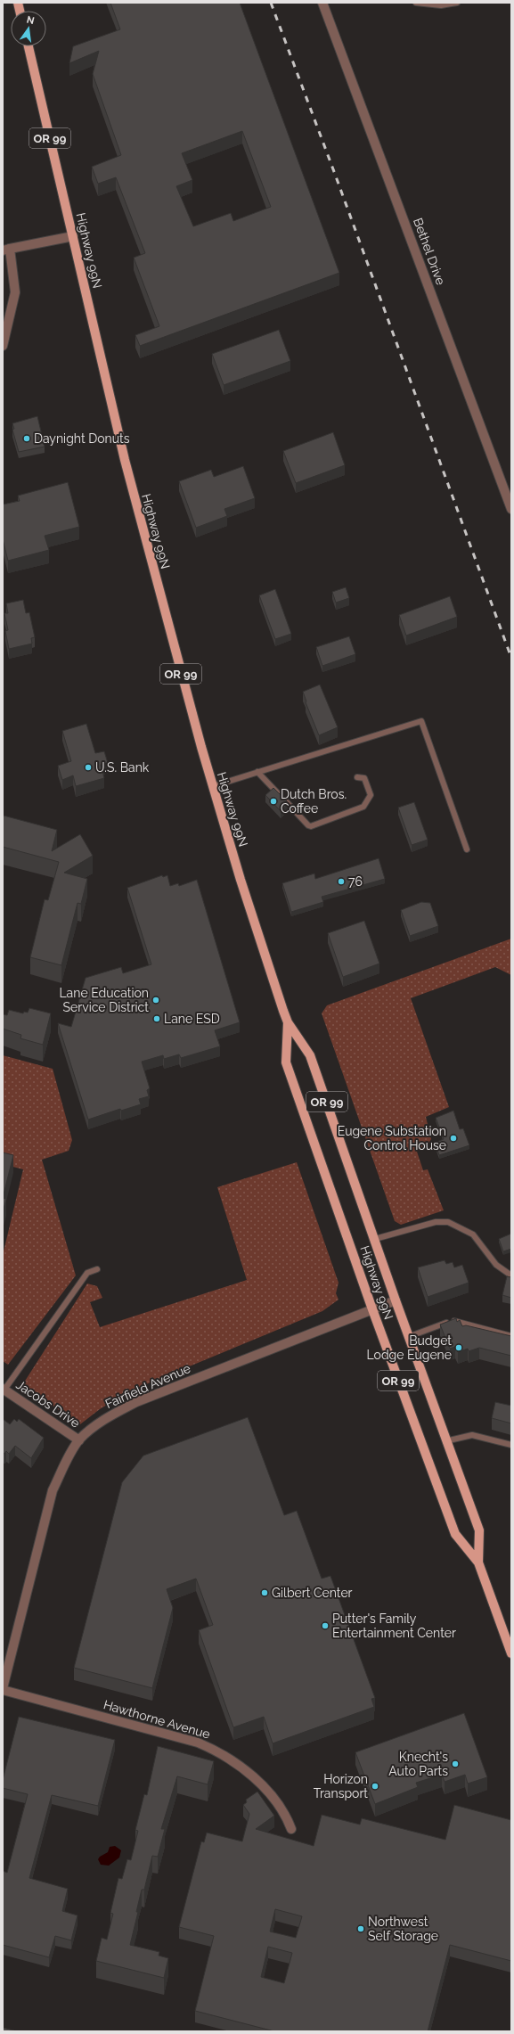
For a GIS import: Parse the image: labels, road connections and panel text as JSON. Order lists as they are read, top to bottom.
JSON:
{
  "streets": {
    "main road": ["OR 99", "Highway 99N"],
    "street": [
      "Bethel Drive",
      "Fairfield Avenue",
      "Jacobs Drive",
      "Hawthorne Avenue"
    ]
  },
  "crossings": [
    ["Highway 99N", "Fairfield Avenue"],
    ["Fairfield Avenue", "Jacobs Drive"],
    ["Fairfield Avenue", "Hawthorne Avenue"]
  ],
  "places": [
    "Daynight Donuts",
    "U.S. Bank",
    "Dutch Bros. Coffee",
    "76",
    "Lane Education Service District",
    "Lane ESD",
    "Eugene Substation Control House",
    "Budget Lodge Eugene",
    "Gilbert Center",
    "Putter's Family Entertainment Center",
    "Knecht's Auto Parts",
    "Horizon Transport",
    "Northwest Self Storage"
  ],
  "north": "top"
}
